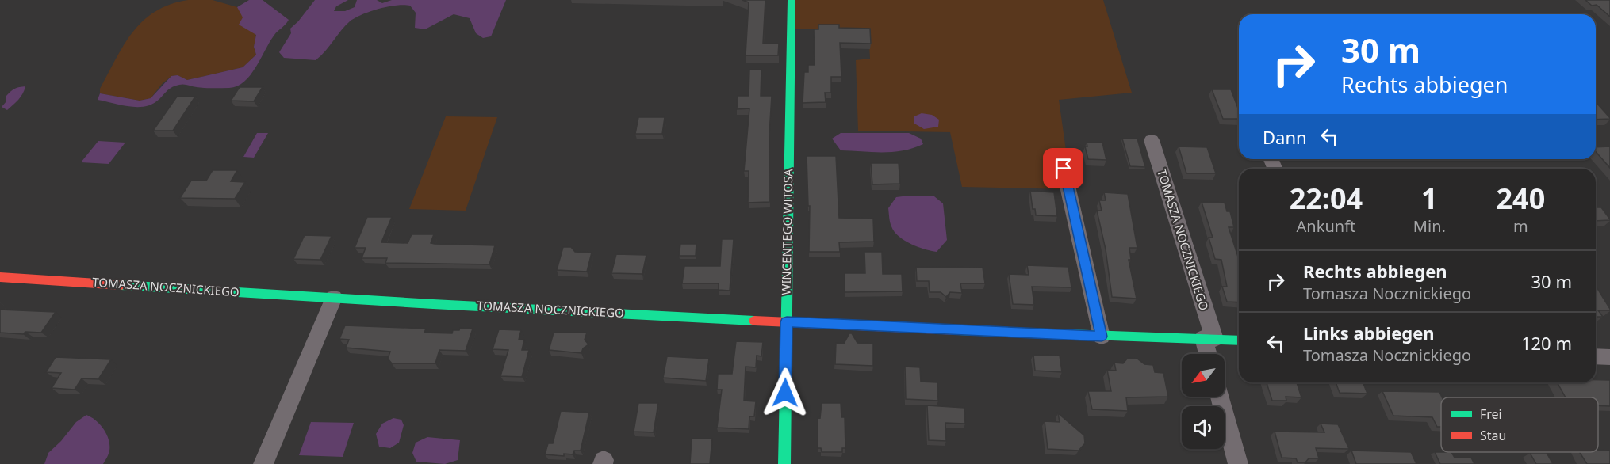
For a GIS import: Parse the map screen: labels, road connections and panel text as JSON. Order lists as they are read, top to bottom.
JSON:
{
  "streets": {
    "street": ["WINCENTEGO WITOSA", "TOMASZA NOCZNICKIEGO"]
  },
  "crossings": [
    ["WINCENTEGO WITOSA", "TOMASZA NOCZNICKIEGO"]
  ],
  "legend": ["Frei", "Stau"],
  "north": "bottom left",
  "page": {
    "turn": ["30 m", "Rechts abbiegen"],
    "then": "Dann",
    "eta": [
      "22:04",
      "Ankunft",
      "1",
      "Min.",
      "240",
      "m"
    ],
    "list": [
      {
        "name": "Rechts abbiegen",
        "note": "Tomasza Nocznickiego",
        "value": "30 m"
      },
      {
        "name": "Links abbiegen",
        "note": "Tomasza Nocznickiego",
        "value": "120 m"
      }
    ]
  }
}
